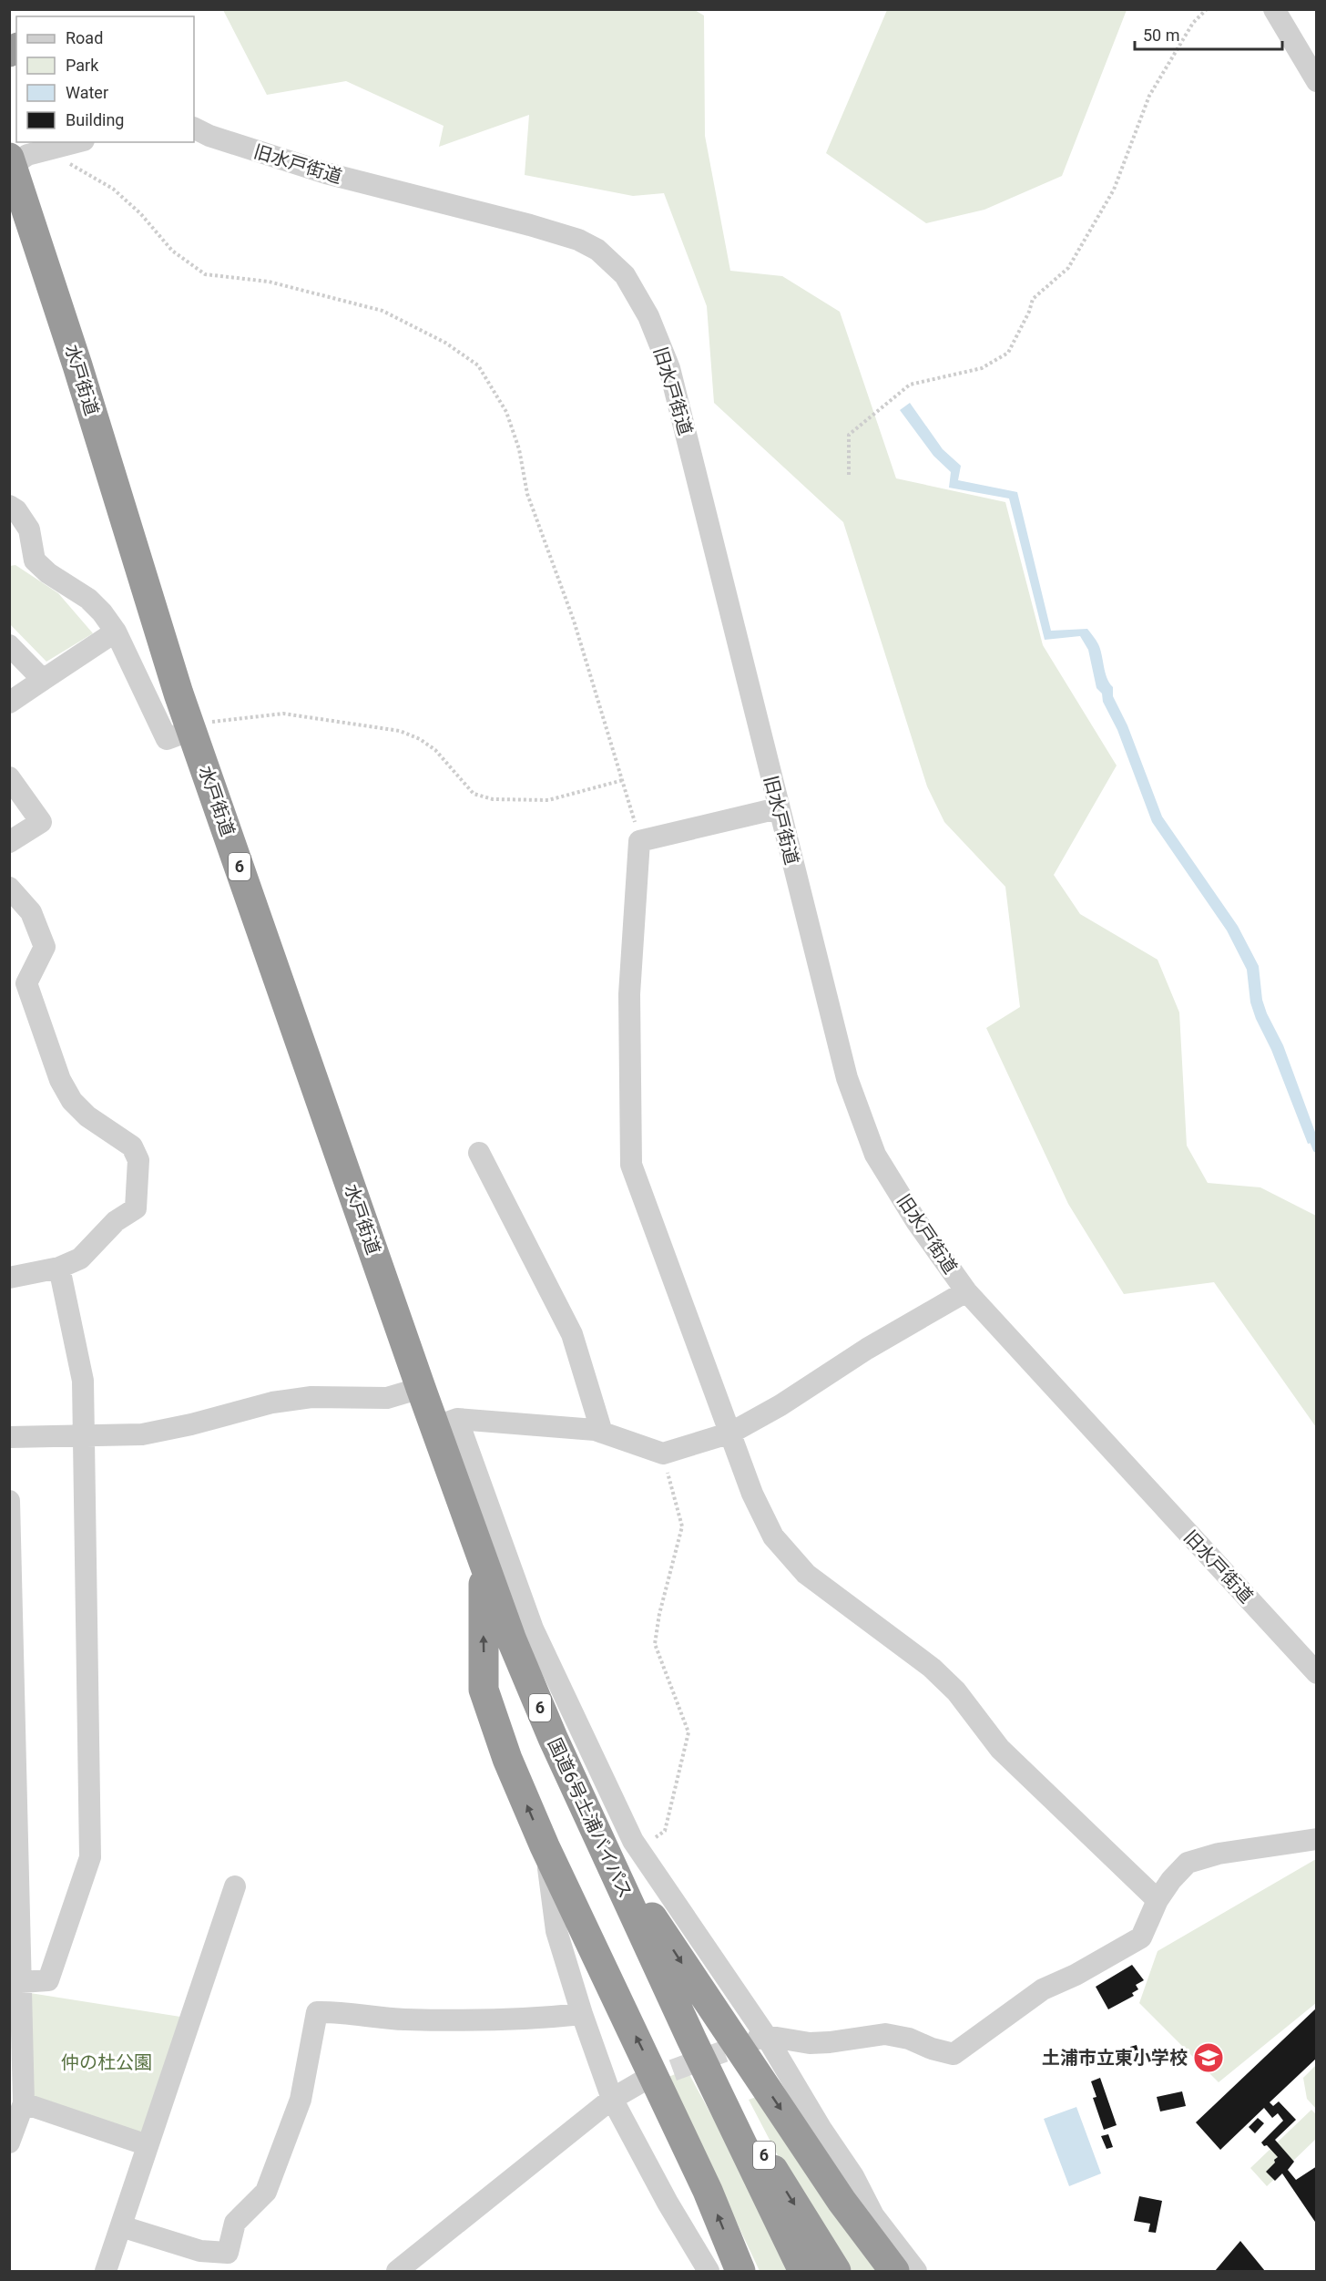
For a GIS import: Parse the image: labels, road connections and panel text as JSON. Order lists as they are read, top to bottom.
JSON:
{
  "streets": {
    "highway": ["水戸街道", "6", "国道6号土浦バイパス"],
    "street": ["旧水戸街道"]
  },
  "crossings": [
    ["水戸街道", "国道6号土浦バイパス"]
  ],
  "parks": ["仲の杜公園"],
  "places": {
    "school or university": ["土浦市立東小学校"]
  },
  "legend": [
    "Road",
    "Park",
    "Water",
    "Building"
  ],
  "scale_bar": "50 m"
}
